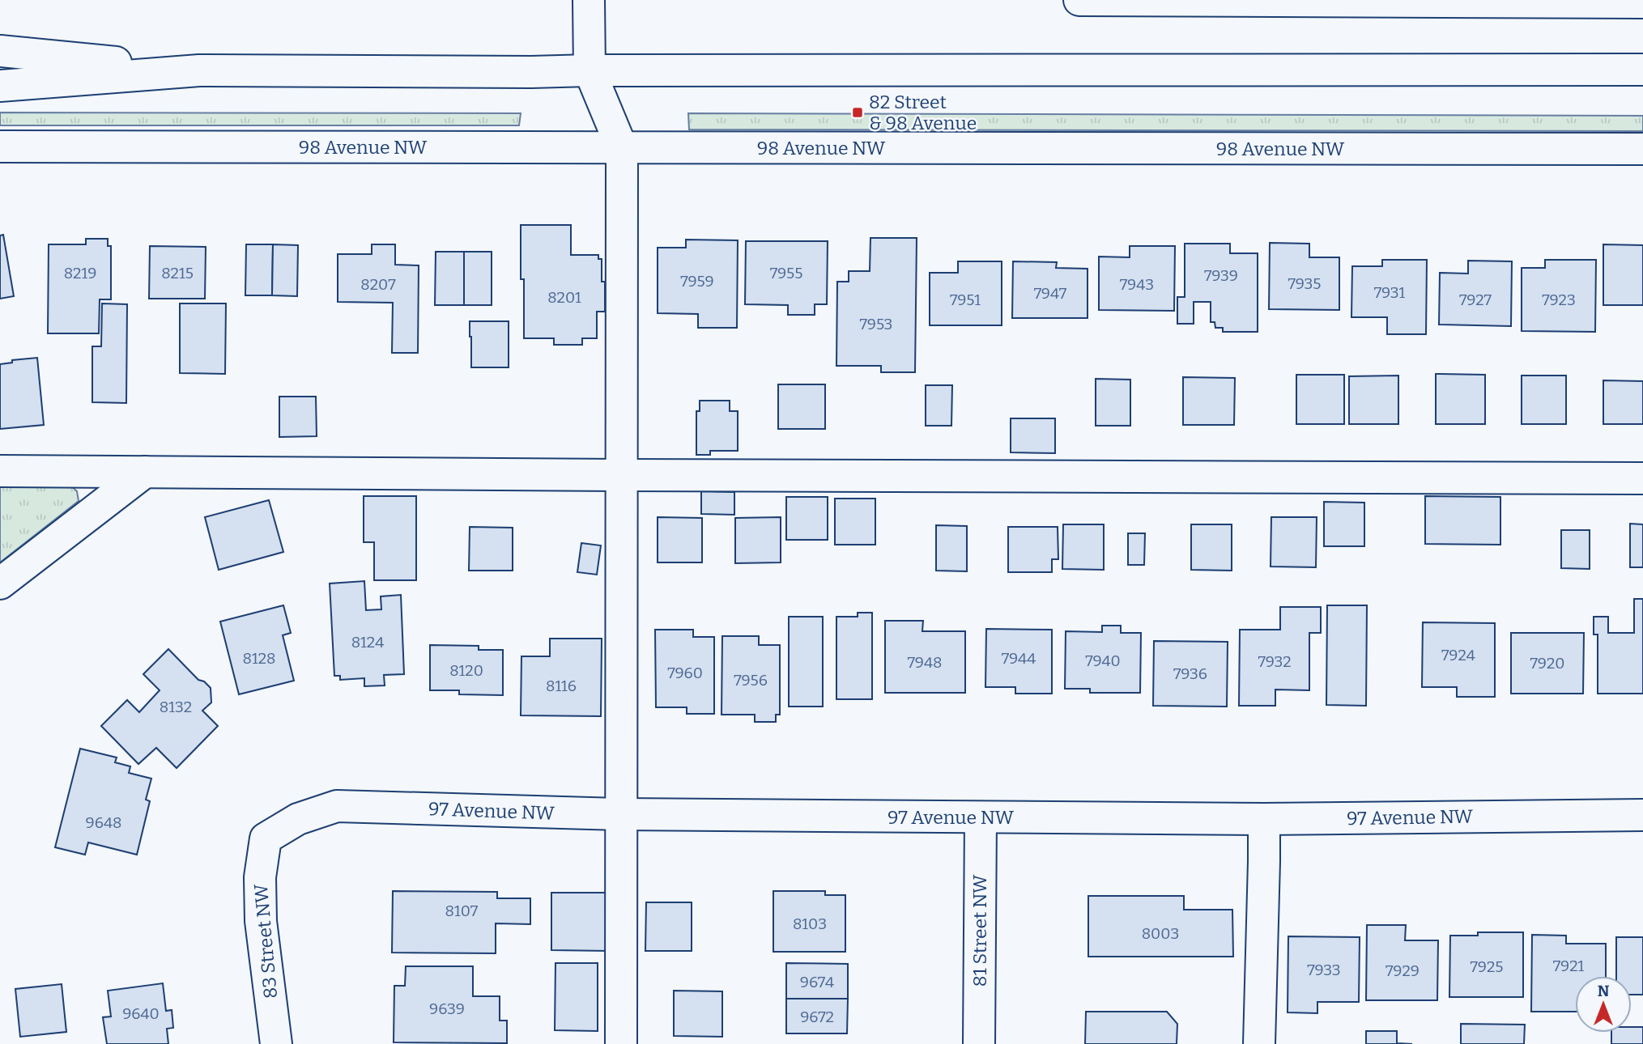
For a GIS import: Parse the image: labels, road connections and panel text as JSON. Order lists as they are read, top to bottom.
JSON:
{
  "streets": {
    "street": [
      "98 Avenue NW",
      "97 Avenue NW",
      "81 Street NW",
      "83 Street NW"
    ]
  },
  "crossings": [
    ["97 Avenue NW", "81 Street NW"],
    ["97 Avenue NW", "83 Street NW"]
  ],
  "places": {
    "transit": ["82 Street & 98 Avenue"]
  },
  "house_numbers": [
    "8219",
    "8215",
    "7955",
    "7939",
    "7959",
    "7935",
    "8207",
    "7943",
    "7931",
    "7947",
    "8201",
    "7951",
    "7927",
    "7923",
    "7953",
    "8124",
    "7924",
    "8128",
    "7944",
    "7940",
    "7932",
    "7948",
    "7920",
    "8120",
    "7960",
    "7936",
    "7956",
    "8116",
    "8132",
    "9648",
    "8107",
    "8103",
    "8003",
    "7921",
    "7925",
    "7933",
    "7929",
    "9674",
    "9639",
    "9640",
    "9672"
  ],
  "north": "top"
}
